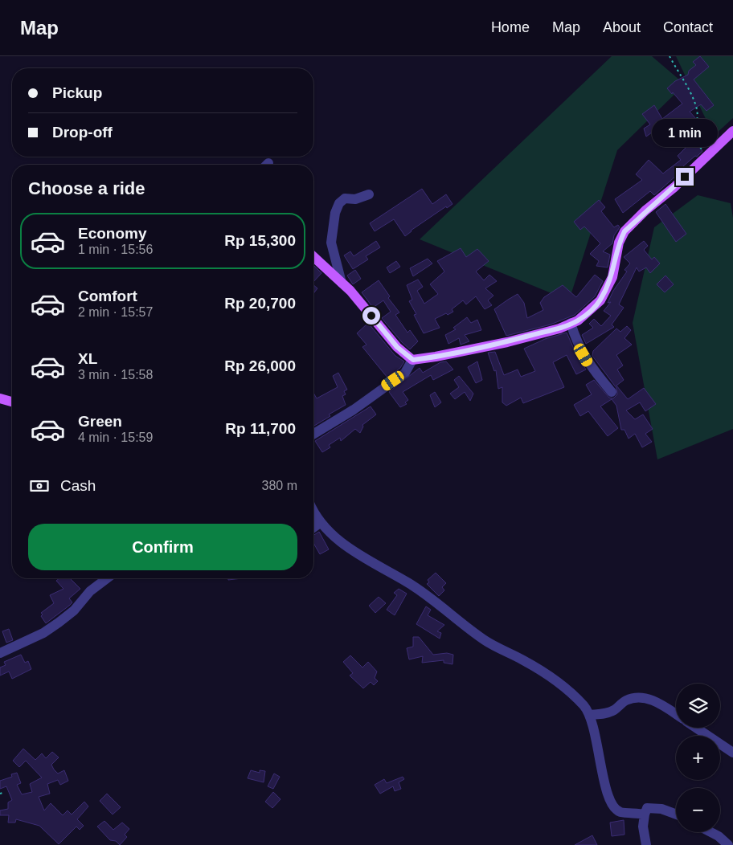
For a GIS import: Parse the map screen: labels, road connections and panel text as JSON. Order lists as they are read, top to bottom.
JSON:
{
  "page": {
    "header": "Map",
    "nav": [
      "Home",
      "Map",
      "About",
      "Contact"
    ],
    "banner": ["Pickup", "Drop-off"],
    "bubble": "1 min",
    "heading": "Choose a ride",
    "list": [
      {
        "name": "Economy",
        "note": "1 min · 15:56",
        "value": "Rp 15,300"
      },
      {
        "name": "Comfort",
        "note": "2 min · 15:57",
        "value": "Rp 20,700"
      },
      {
        "name": "XL",
        "note": "3 min · 15:58",
        "value": "Rp 26,000"
      },
      {
        "name": "Green",
        "note": "4 min · 15:59",
        "value": "Rp 11,700"
      }
    ],
    "pay": ["Cash", "380 m"],
    "buttons": "Confirm",
    "map_buttons": ["+", "−"]
  }
}
